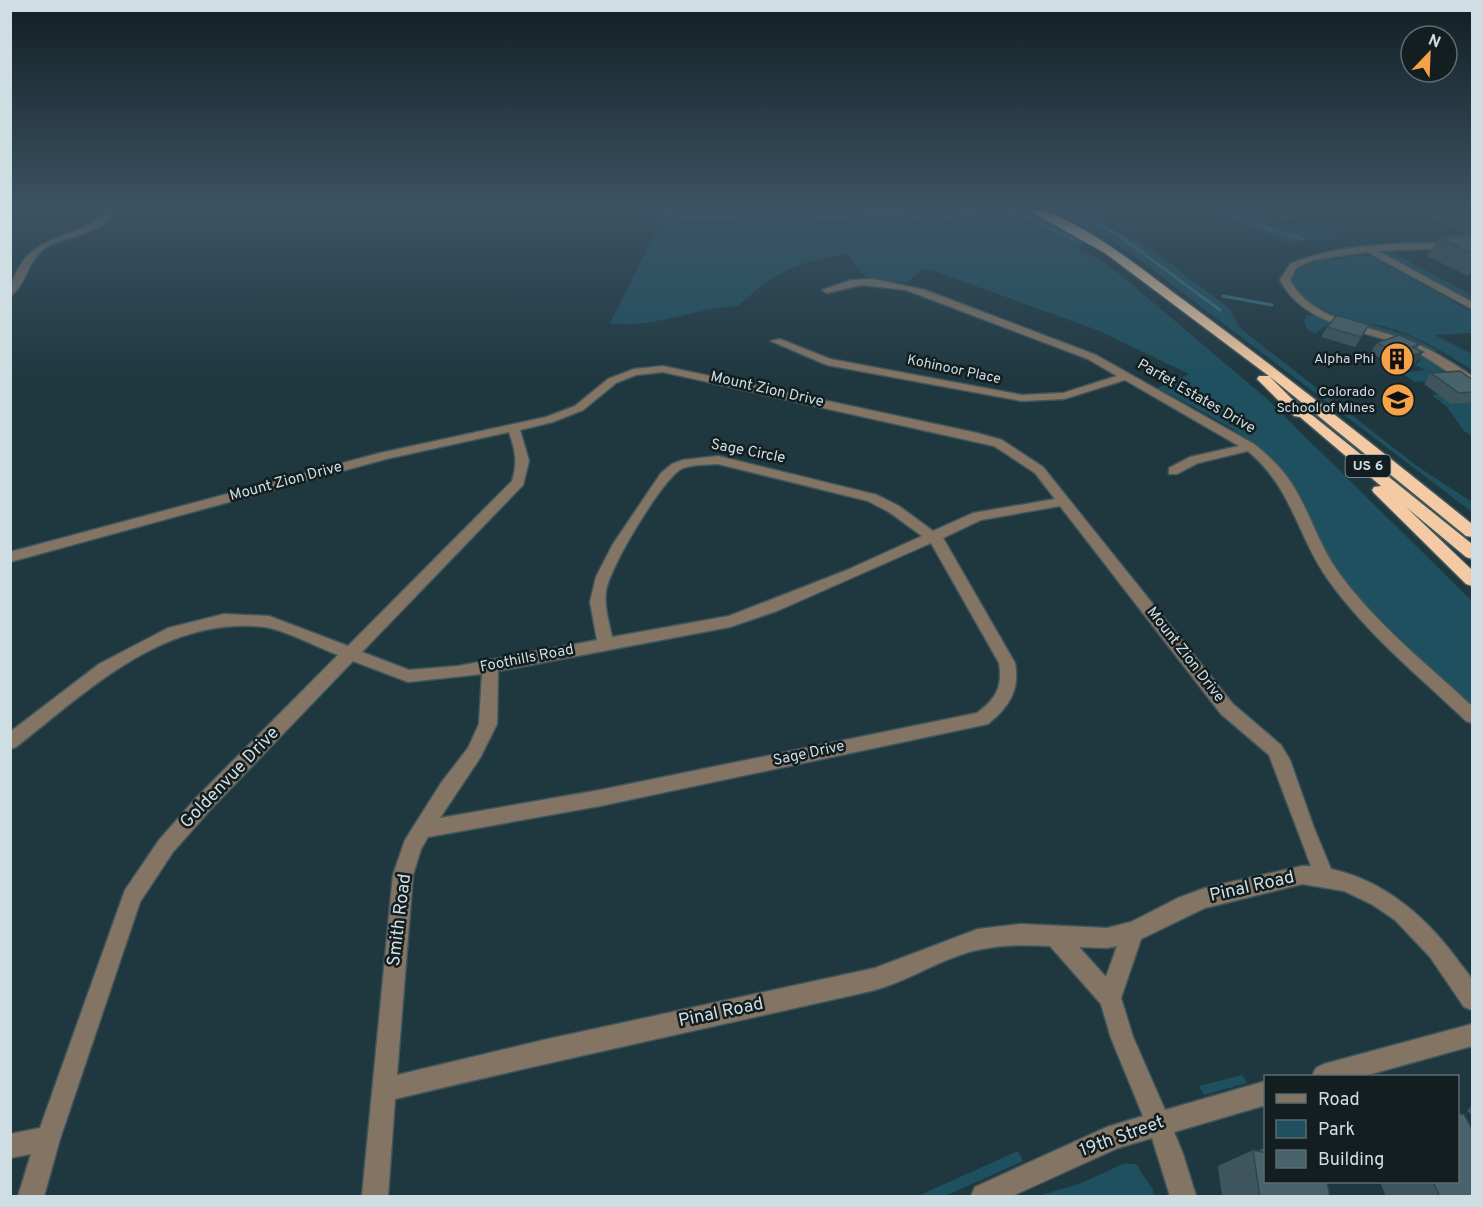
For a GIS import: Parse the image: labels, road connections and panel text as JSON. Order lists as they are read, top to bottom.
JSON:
{
  "streets": {
    "highway": ["US 6"],
    "street": [
      "Kohinoor Place",
      "Mount Zion Drive",
      "Parfet Estates Drive",
      "Sage Circle",
      "Foothills Road",
      "Sage Drive",
      "Goldenvue Drive",
      "Pinal Road",
      "Smith Road",
      "19th Street"
    ]
  },
  "crossings": [
    ["Kohinoor Place", "Parfet Estates Drive"],
    ["Mount Zion Drive", "Foothills Road"],
    ["Mount Zion Drive", "Goldenvue Drive"],
    ["Mount Zion Drive", "Pinal Road"],
    ["Sage Circle", "Foothills Road"],
    ["Sage Circle", "Sage Drive"],
    ["Foothills Road", "Sage Drive"],
    ["Foothills Road", "Goldenvue Drive"],
    ["Foothills Road", "Smith Road"],
    ["Sage Drive", "Smith Road"],
    ["Pinal Road", "Smith Road"]
  ],
  "places": {
    "building": ["Alpha Phi"],
    "school or university": ["Colorado School of Mines"]
  },
  "legend": ["Road", "Park", "Building"],
  "north": "top right"
}
